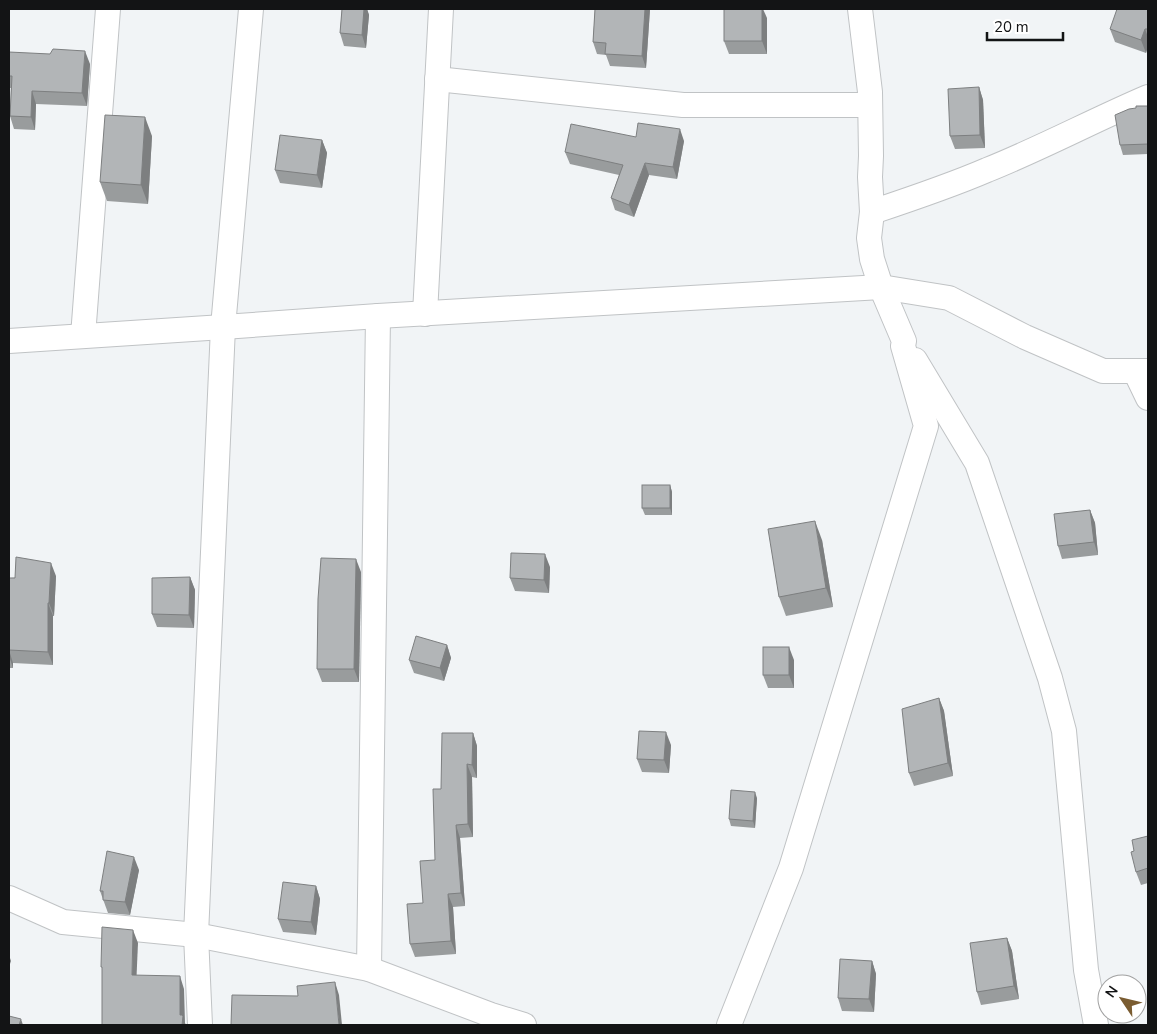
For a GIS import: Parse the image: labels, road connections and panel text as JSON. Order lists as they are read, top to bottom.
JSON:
{
  "scale_bar": "20 m",
  "north": "top left"
}
